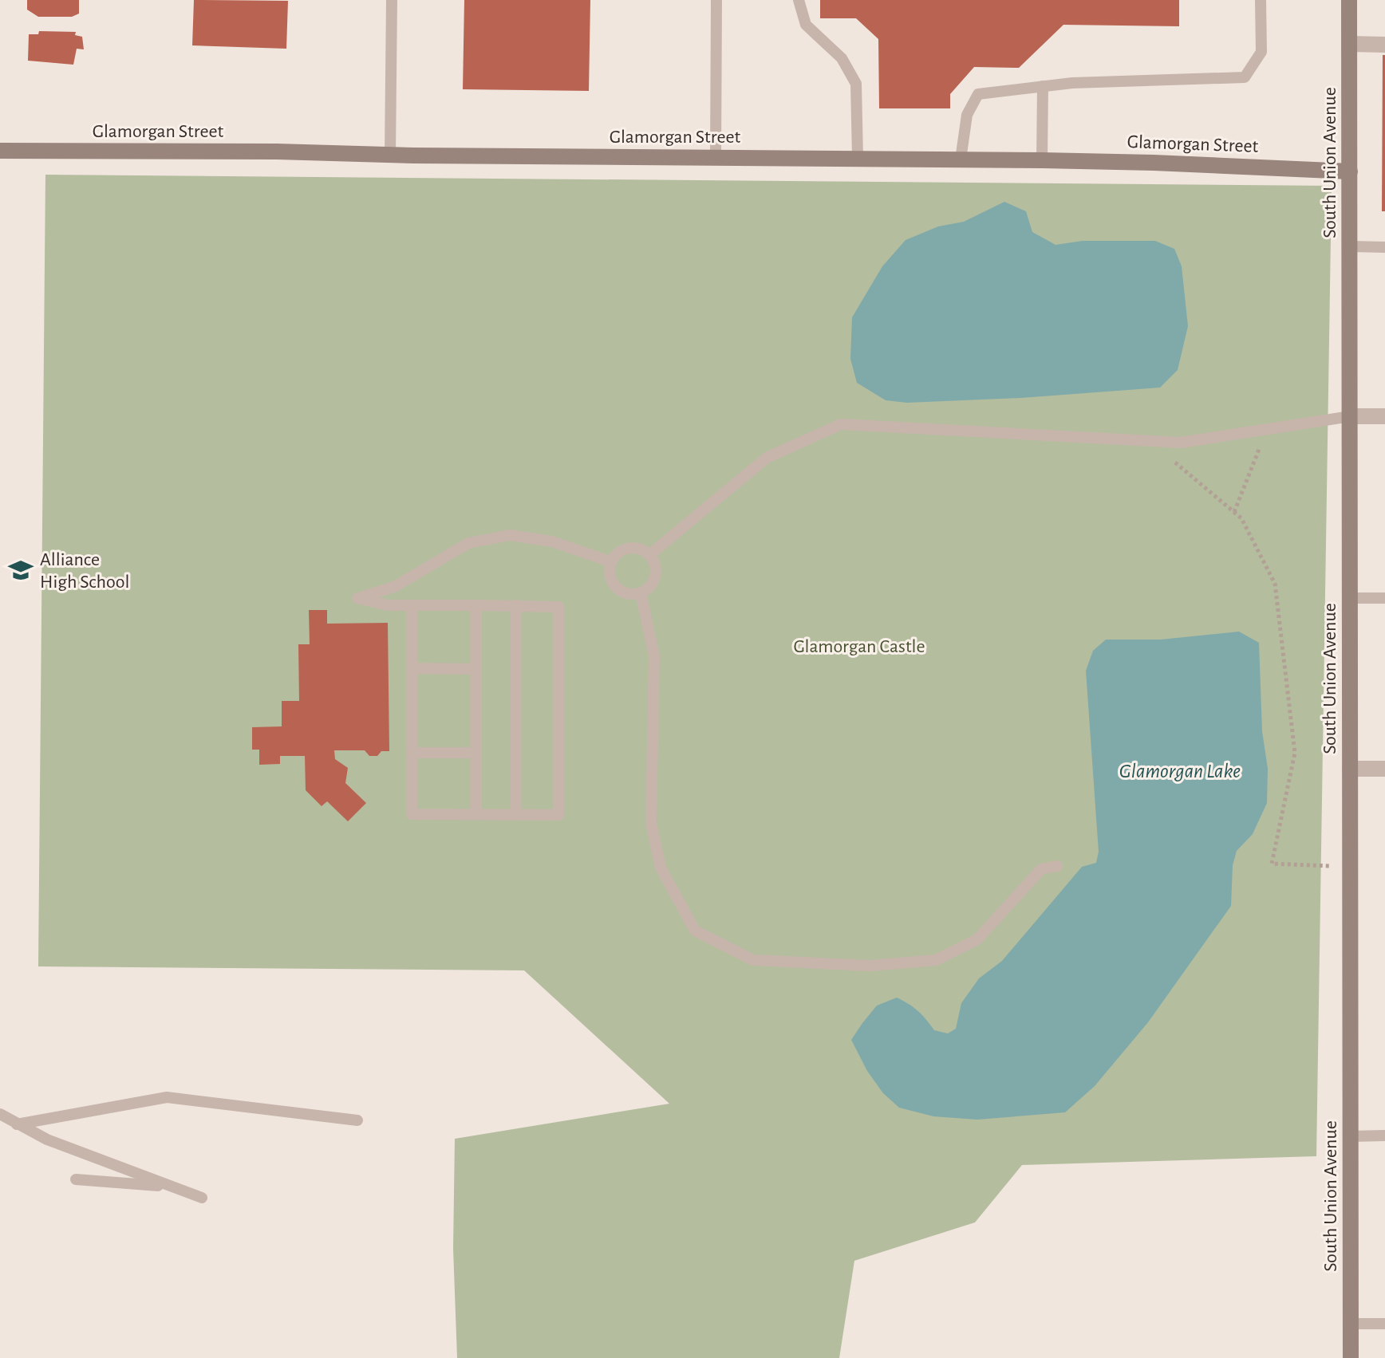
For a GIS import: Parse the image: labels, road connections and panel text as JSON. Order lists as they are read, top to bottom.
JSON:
{
  "streets": {
    "main road": ["Glamorgan Street", "South Union Avenue"]
  },
  "crossings": [
    ["Glamorgan Street", "South Union Avenue"]
  ],
  "water": ["Glamorgan Lake"],
  "parks": ["Glamorgan Castle"],
  "places": {
    "school or university": ["Alliance High School"]
  }
}
